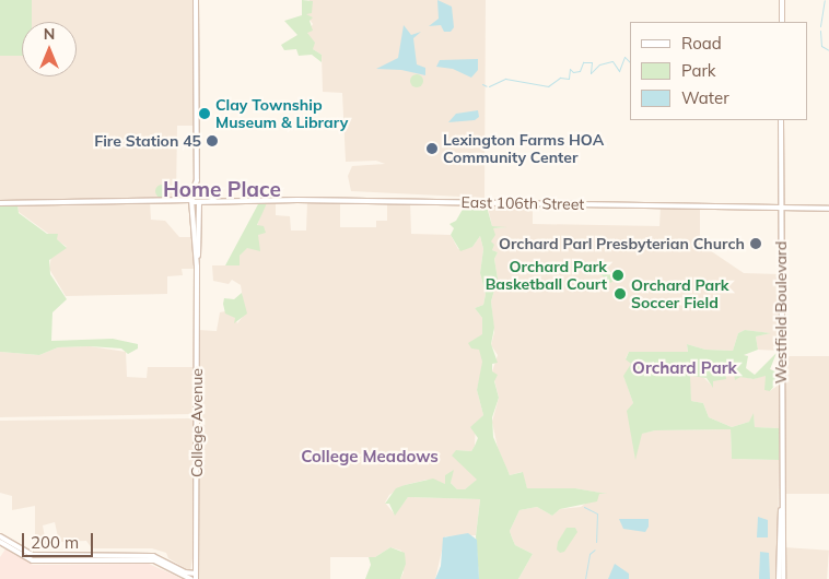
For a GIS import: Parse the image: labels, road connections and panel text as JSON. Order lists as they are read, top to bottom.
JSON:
{
  "streets": {
    "main road": ["East 106th Street", "Westfield Boulevard", "College Avenue"]
  },
  "crossings": [
    ["East 106th Street", "Westfield Boulevard"],
    ["East 106th Street", "College Avenue"]
  ],
  "districts": ["Home Place", "Orchard Park", "College Meadows"],
  "places": [
    "Clay Township Museum & Library",
    "Fire Station 45",
    "Lexington Farms HOA Community Center",
    "Orchard Parl Presbyterian Church",
    "Orchard Park Basketball Court",
    "Orchard Park Soccer Field"
  ],
  "legend": ["Road", "Park", "Water"],
  "scale_bar": "200 m",
  "north": "top"
}
